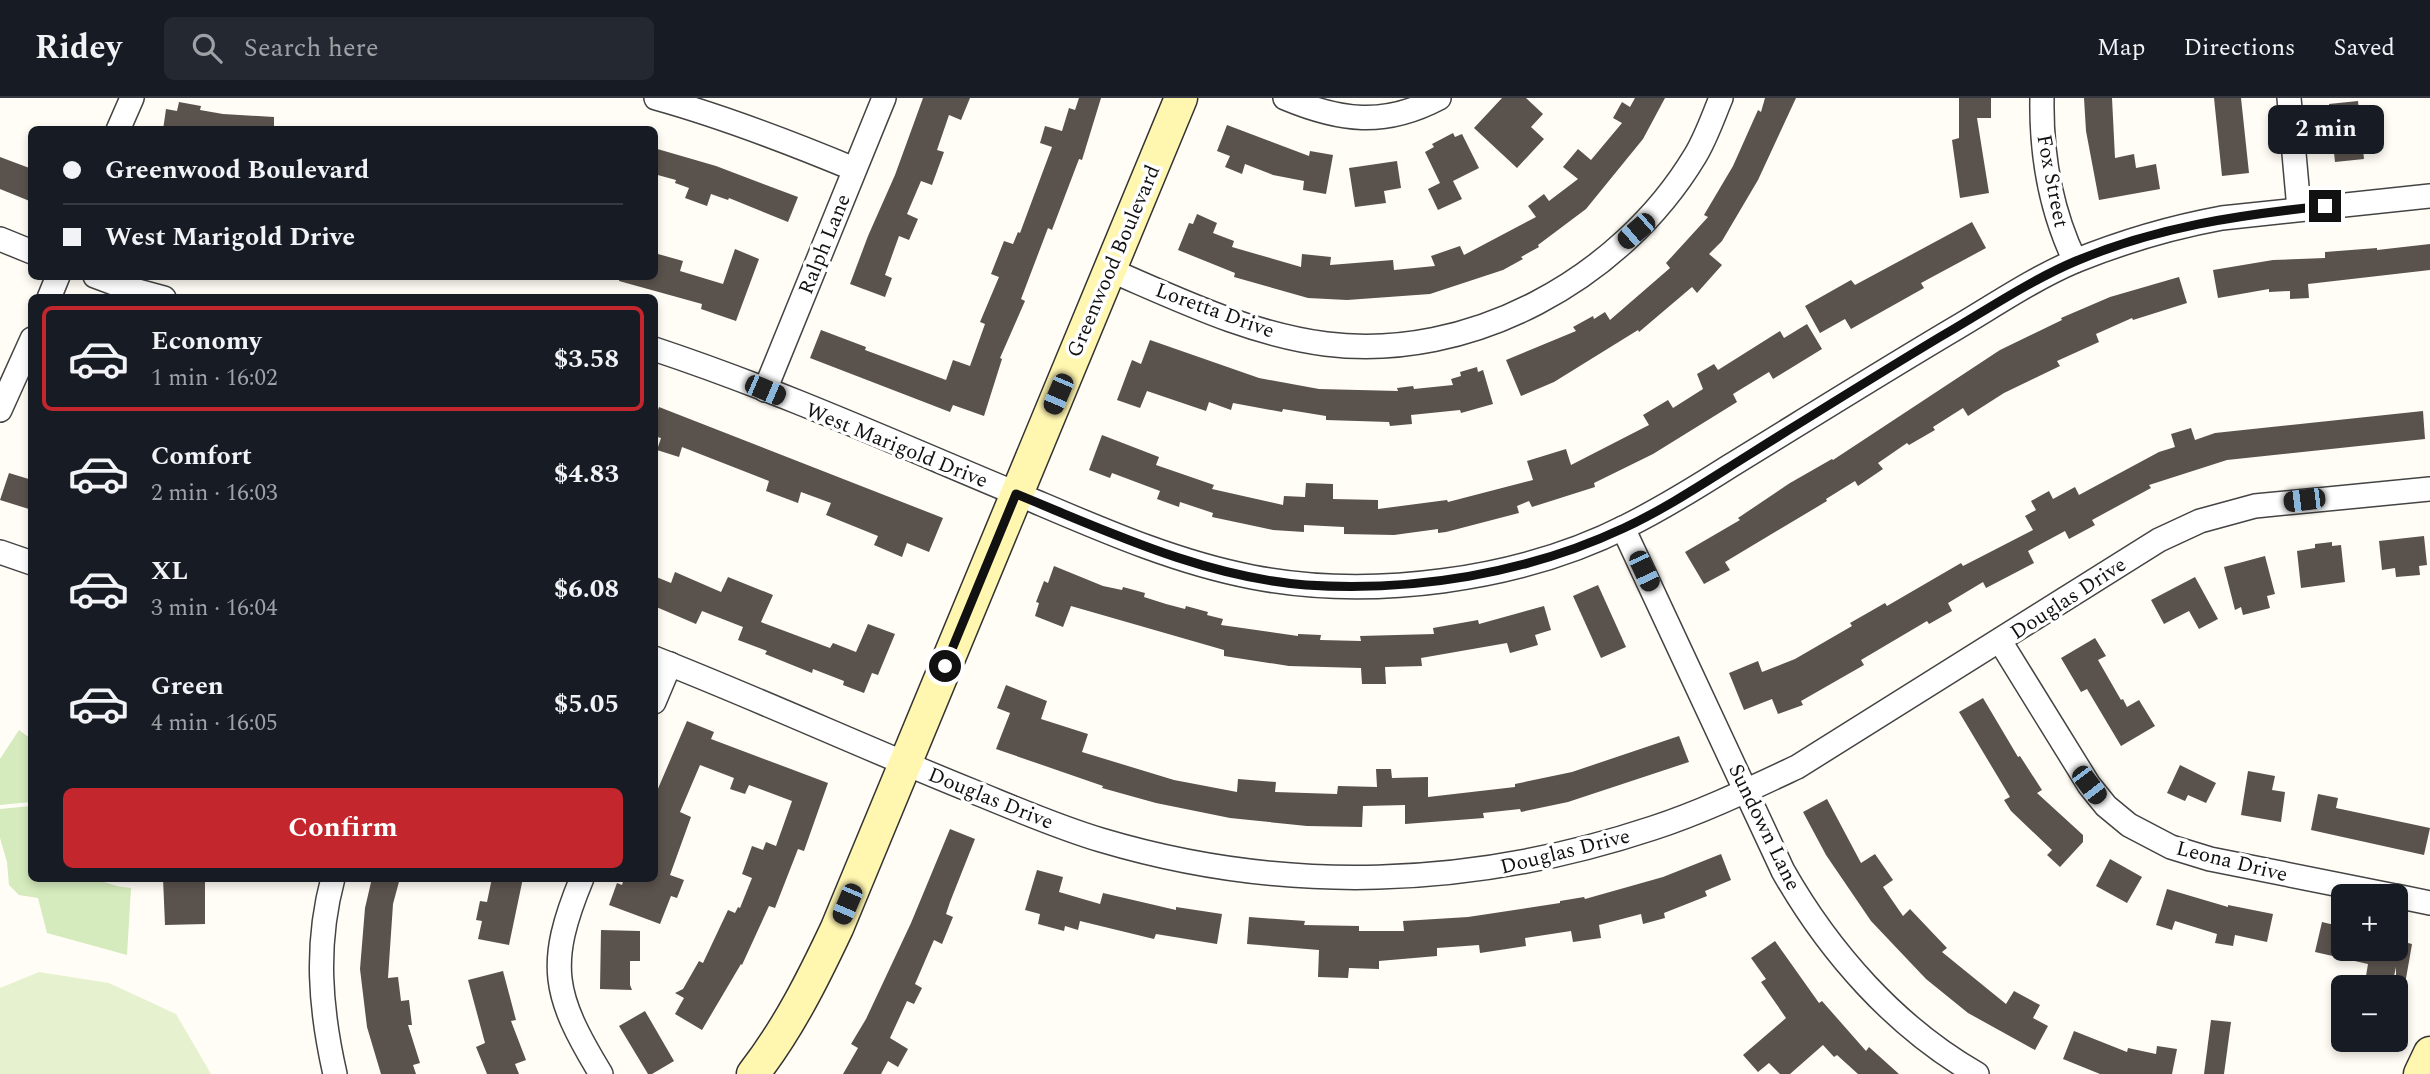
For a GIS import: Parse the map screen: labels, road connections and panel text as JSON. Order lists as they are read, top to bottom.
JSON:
{
  "streets": {
    "street": [
      "Fox Street",
      "Ralph Lane",
      "Greenwood Boulevard",
      "Loretta Drive",
      "West Marigold Drive",
      "Douglas Drive",
      "Sundown Lane",
      "Leona Drive"
    ]
  },
  "crossings": [
    ["Fox Street", "West Marigold Drive"],
    ["Ralph Lane", "West Marigold Drive"],
    ["Greenwood Boulevard", "Loretta Drive"],
    ["Greenwood Boulevard", "West Marigold Drive"],
    ["Greenwood Boulevard", "Douglas Drive"],
    ["West Marigold Drive", "Sundown Lane"],
    ["Douglas Drive", "Sundown Lane"],
    ["Douglas Drive", "Leona Drive"]
  ],
  "page": {
    "header": "Ridey",
    "search": "Search here",
    "nav": ["Map", "Directions", "Saved"],
    "bubble": "2 min",
    "banner": ["Greenwood Boulevard", "West Marigold Drive"],
    "list": [
      {
        "name": "Economy",
        "note": "1 min · 16:02",
        "value": "$3.58"
      },
      {
        "name": "Comfort",
        "note": "2 min · 16:03",
        "value": "$4.83"
      },
      {
        "name": "XL",
        "note": "3 min · 16:04",
        "value": "$6.08"
      },
      {
        "name": "Green",
        "note": "4 min · 16:05",
        "value": "$5.05"
      }
    ],
    "buttons": "Confirm",
    "map_buttons": ["+", "−"]
  }
}
